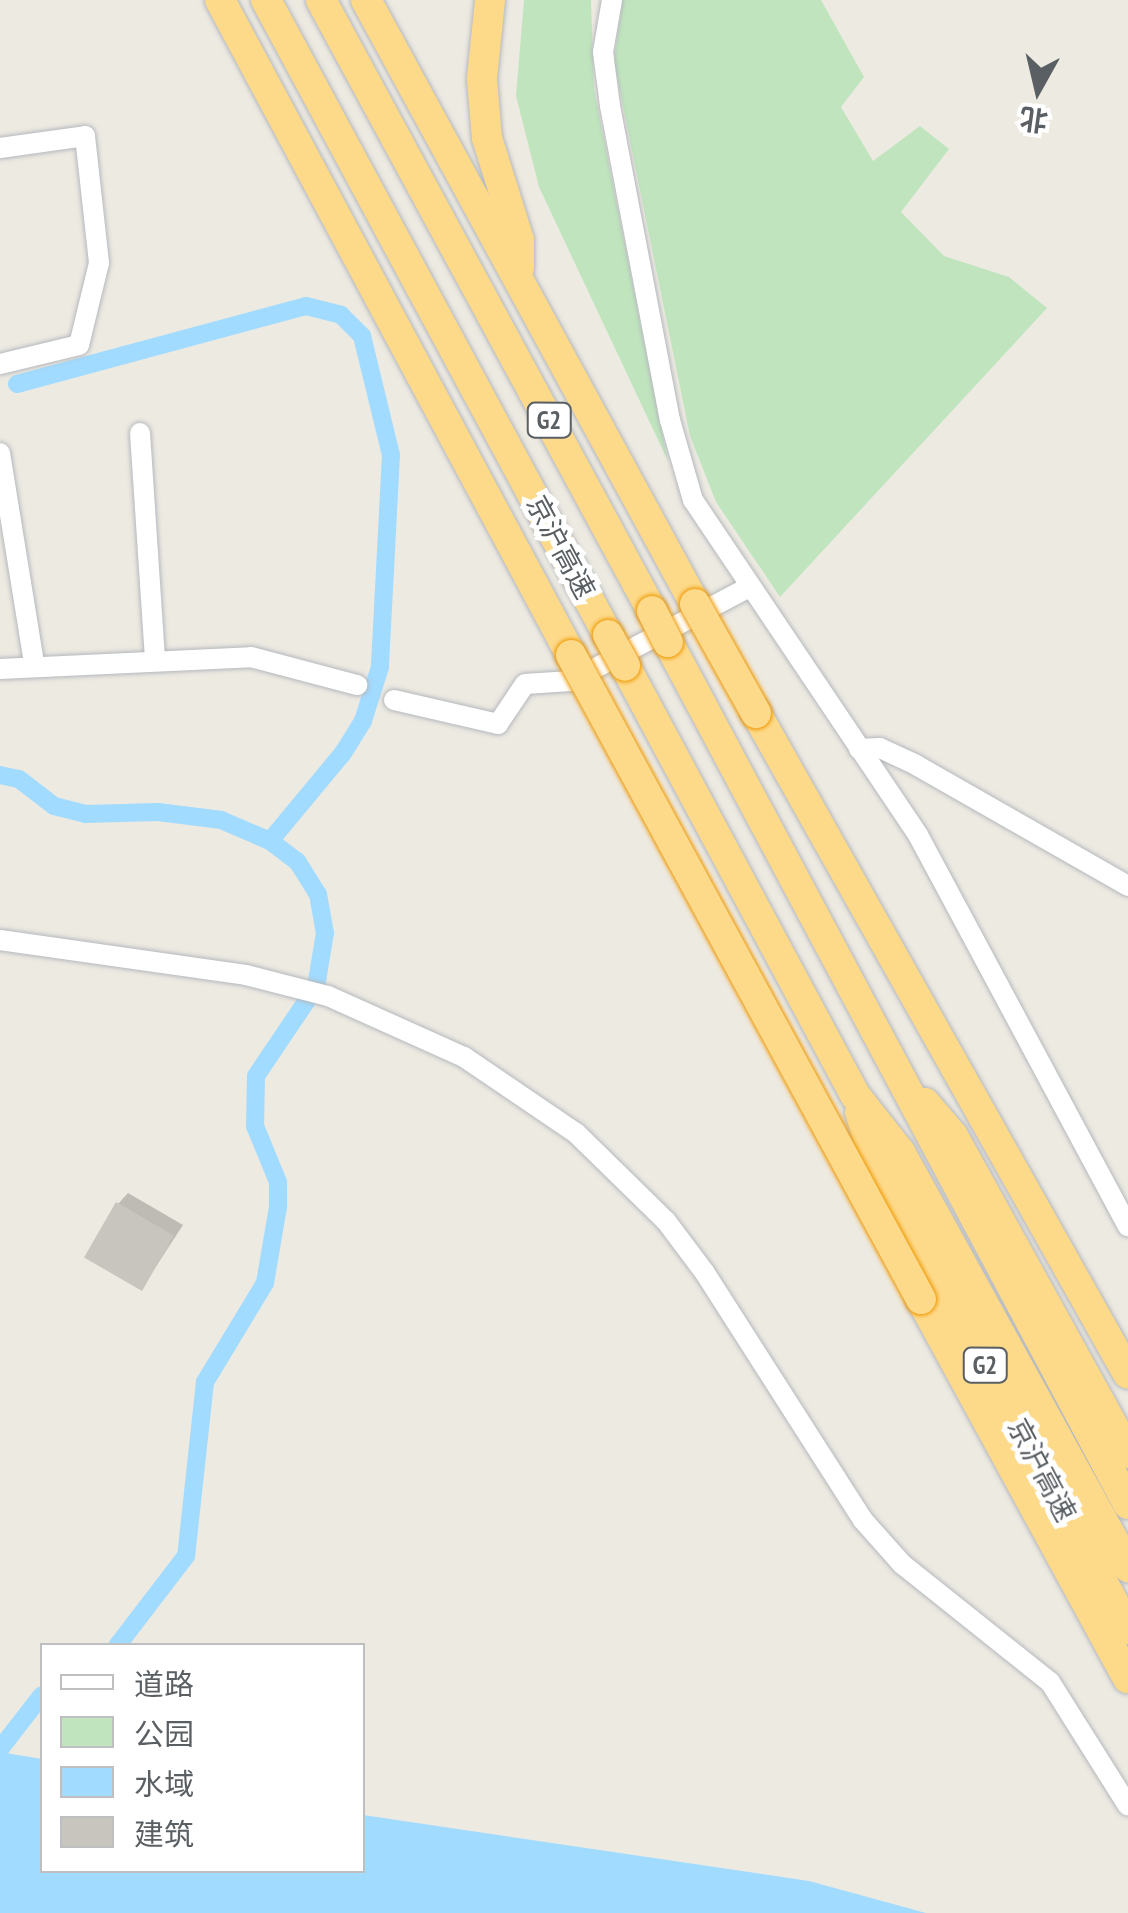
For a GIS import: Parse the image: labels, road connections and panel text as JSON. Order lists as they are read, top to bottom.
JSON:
{
  "streets": {
    "highway": ["G2", "京沪高速"]
  },
  "legend": [
    "道路",
    "公园",
    "水域",
    "建筑"
  ],
  "north": "bottom"
}
